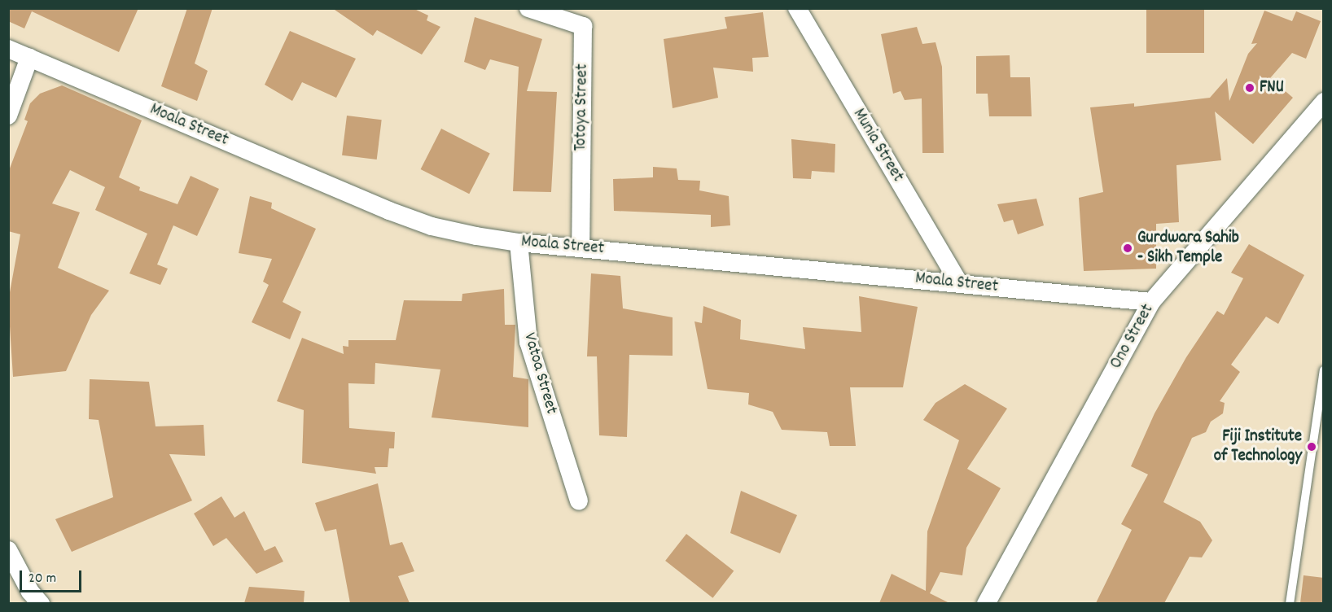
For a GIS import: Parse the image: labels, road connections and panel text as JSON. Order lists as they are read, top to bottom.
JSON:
{
  "streets": {
    "street": [
      "Totoya Street",
      "Moala Street",
      "Munia Street",
      "Ono Street",
      "Vatoa Street"
    ]
  },
  "crossings": [
    ["Totoya Street", "Moala Street"],
    ["Moala Street", "Munia Street"],
    ["Moala Street", "Ono Street"],
    ["Moala Street", "Vatoa Street"]
  ],
  "places": ["FNU", "Gurdwara Sahib - Sikh Temple", "Fiji Institute of Technology"],
  "scale_bar": "20 m"
}
